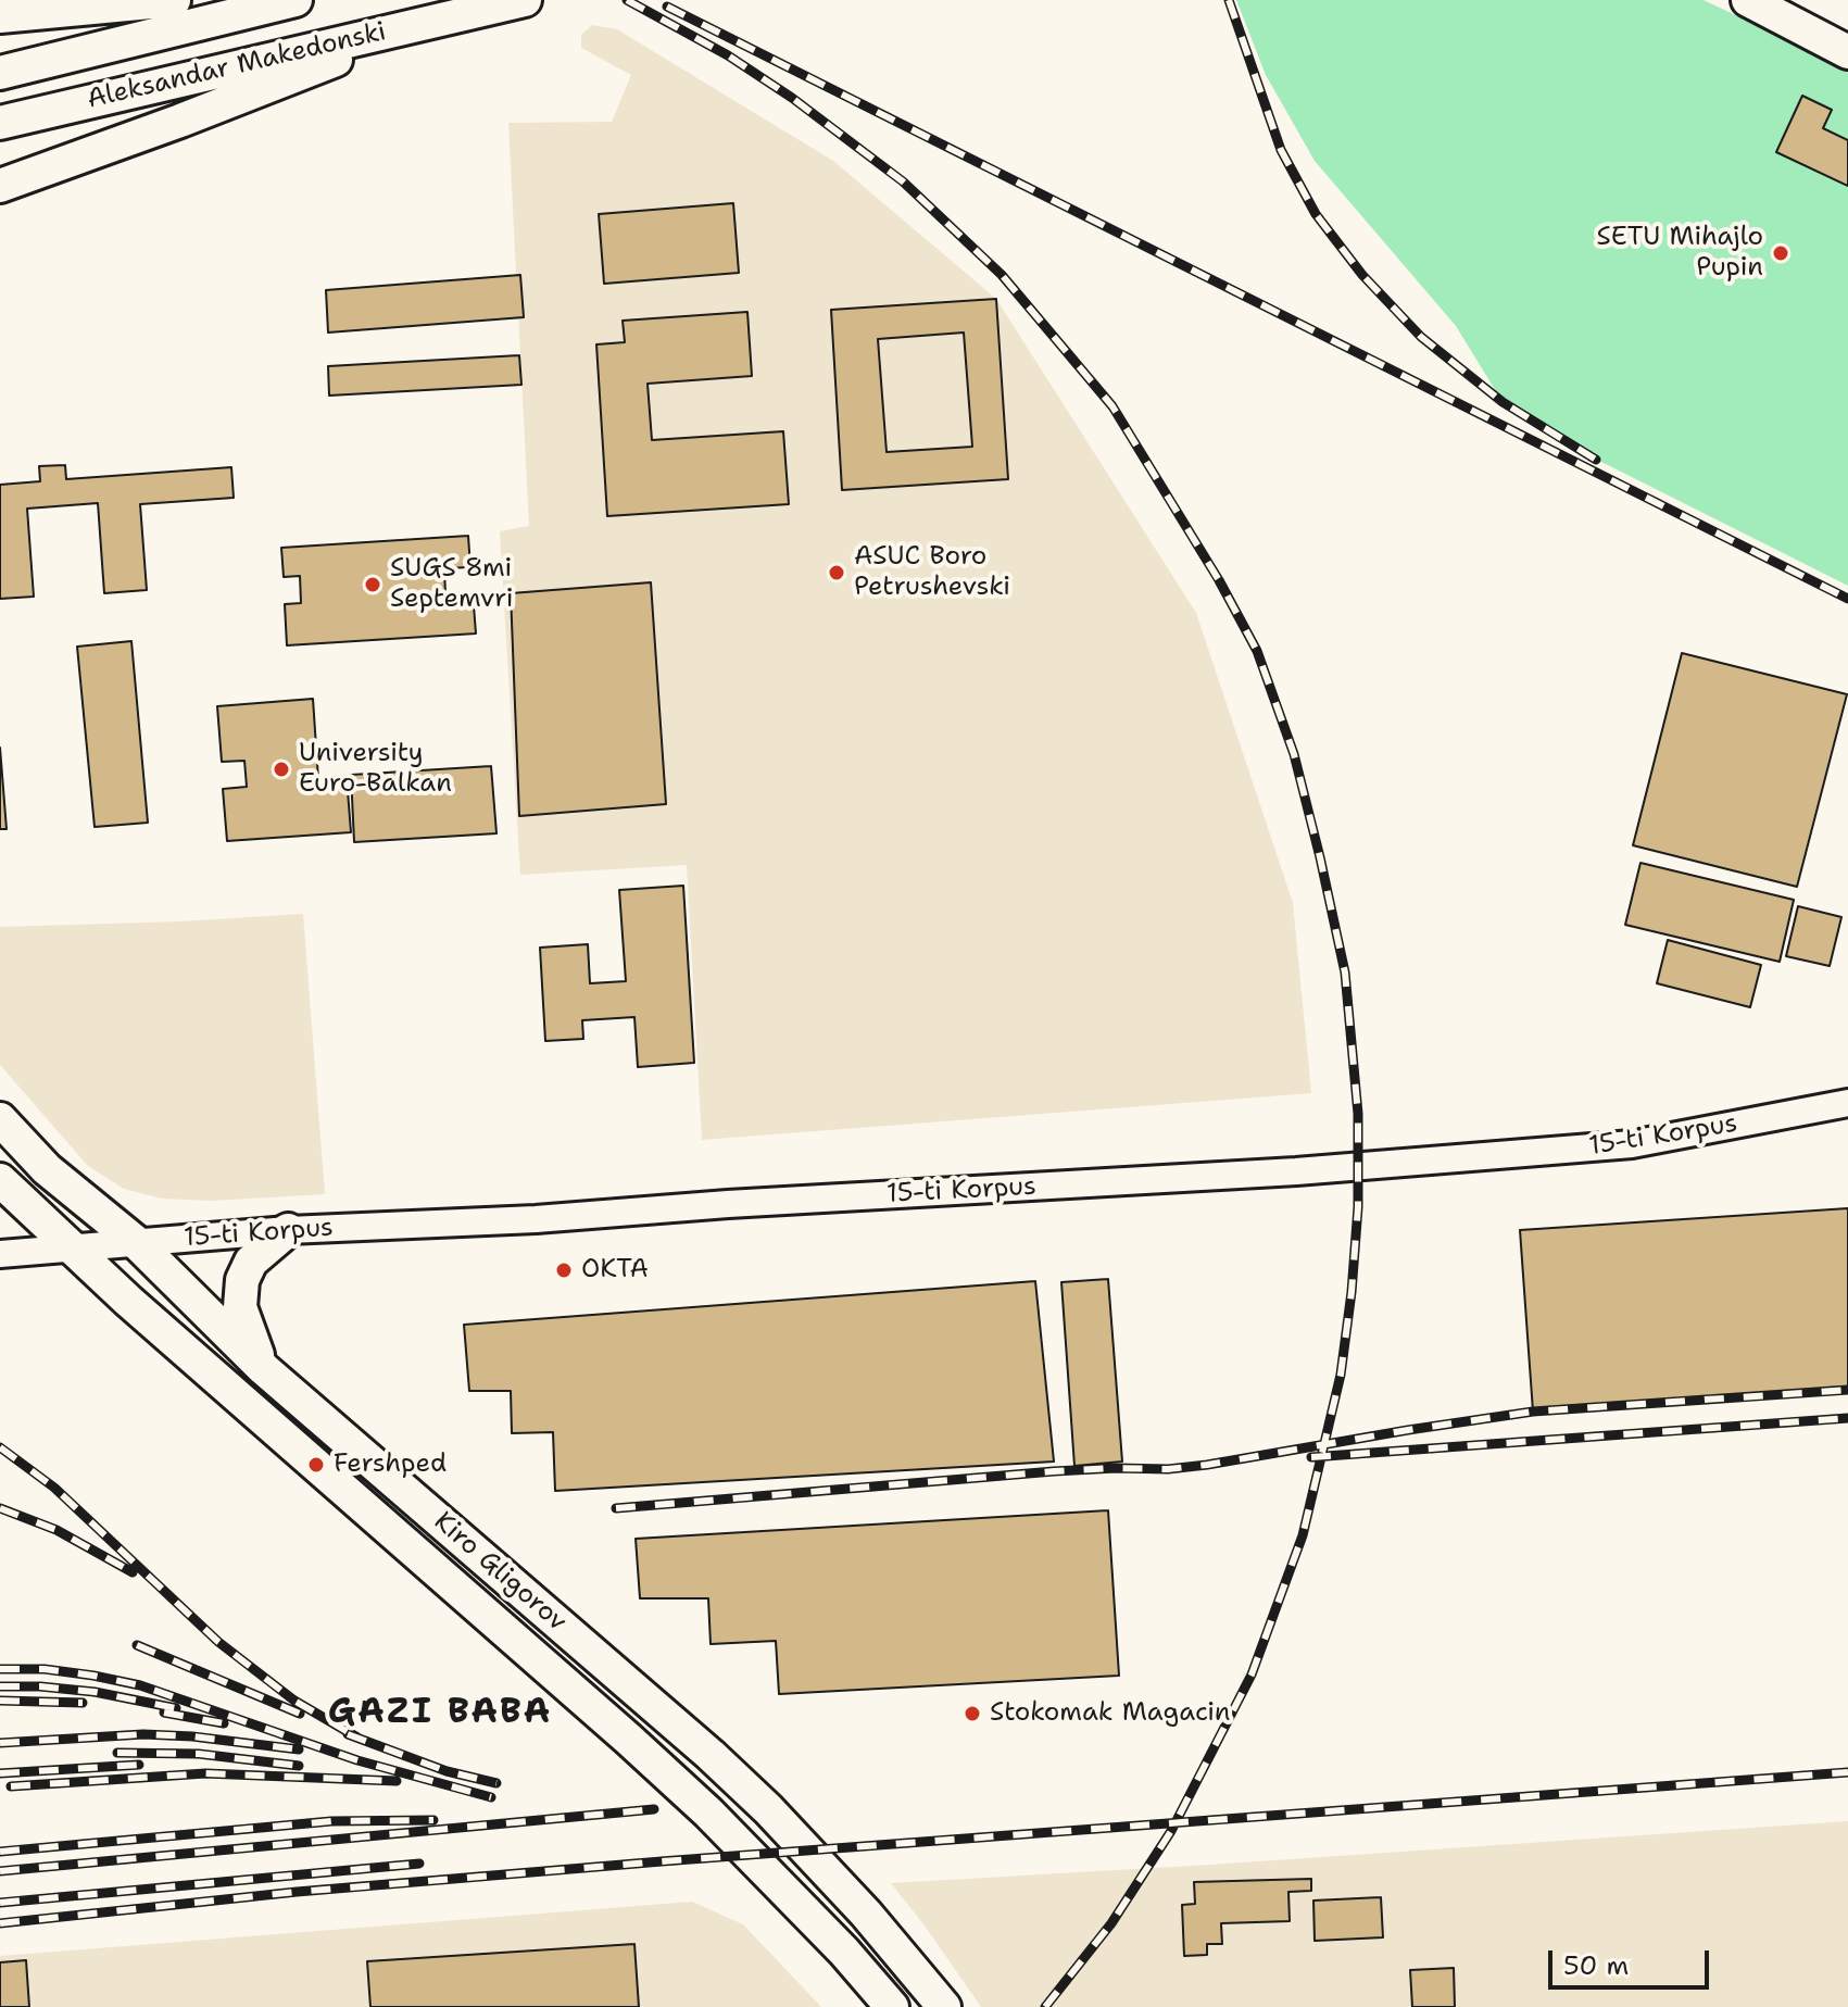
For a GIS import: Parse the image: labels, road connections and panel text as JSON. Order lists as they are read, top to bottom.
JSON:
{
  "streets": {
    "street": ["Aleksandar Makedonski", "15-ti Korpus", "Kiro Gligorov"]
  },
  "crossings": [
    ["15-ti Korpus", "Kiro Gligorov"]
  ],
  "districts": ["GAZI BABA"],
  "places": [
    "SETU Mihajlo Pupin",
    "ASUC Boro Petrushevski",
    "SUGS 8mi Septemvri",
    "University Euro-Balkan",
    "OKTA",
    "Fershped",
    "Stokomak Magacin"
  ],
  "scale_bar": "50 m"
}
